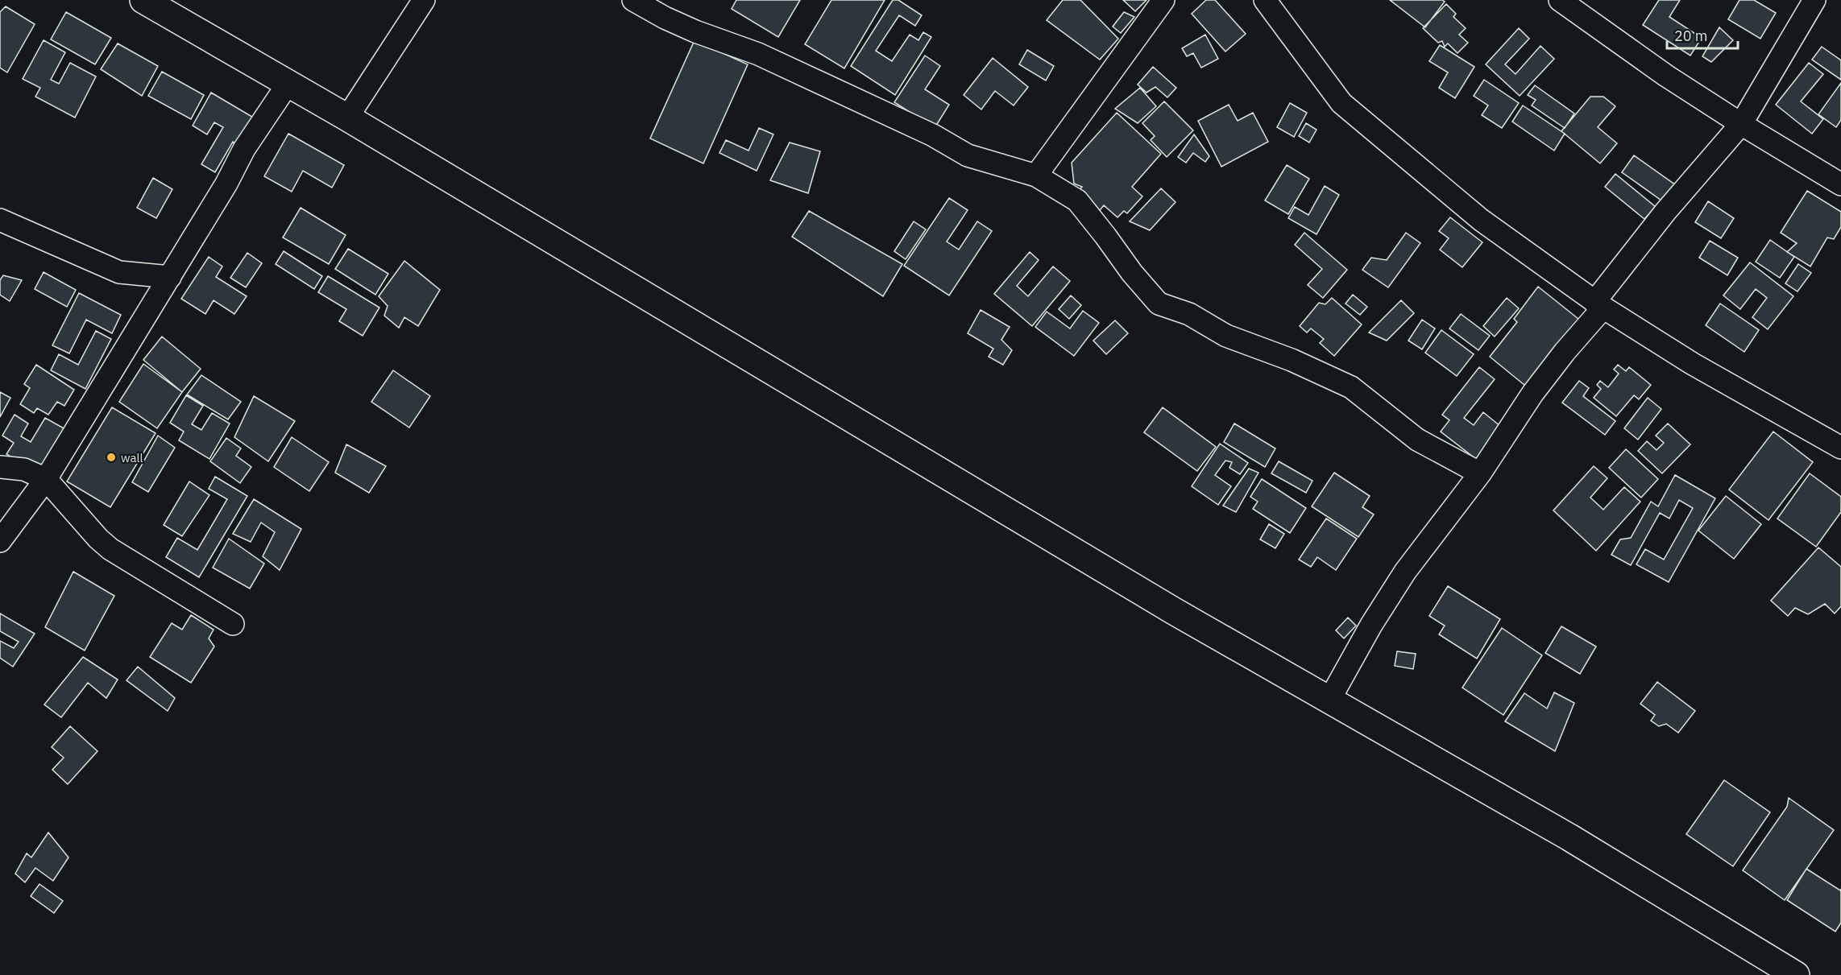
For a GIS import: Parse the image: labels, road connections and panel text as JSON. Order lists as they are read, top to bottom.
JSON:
{
  "places": ["wall"],
  "scale_bar": "20 m"
}
